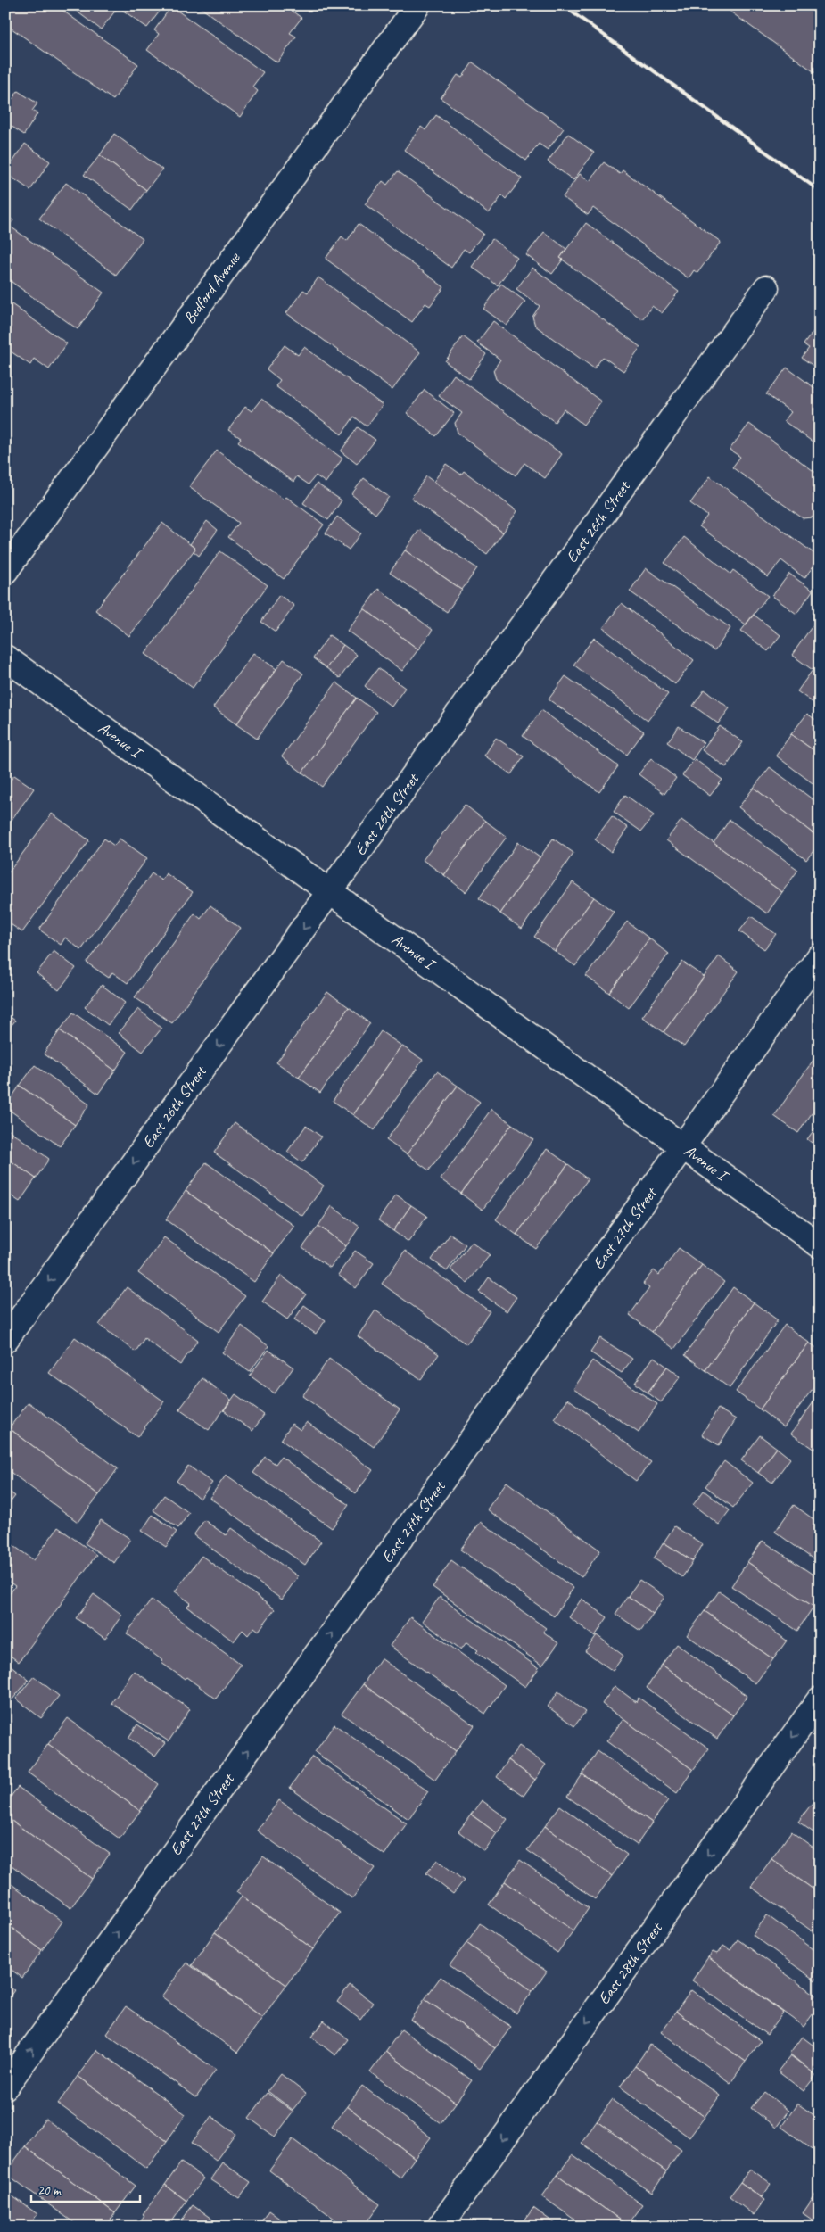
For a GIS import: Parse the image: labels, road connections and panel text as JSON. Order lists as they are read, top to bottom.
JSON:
{
  "streets": {
    "street": [
      "Bedford Avenue",
      "East 26th Street",
      "Avenue I",
      "East 27th Street",
      "East 28th Street"
    ]
  },
  "crossings": [
    ["East 26th Street", "Avenue I"],
    ["Avenue I", "East 27th Street"]
  ],
  "one_way": ["East 26th Street", "East 27th Street", "East 28th Street"],
  "scale_bar": "20 m"
}
